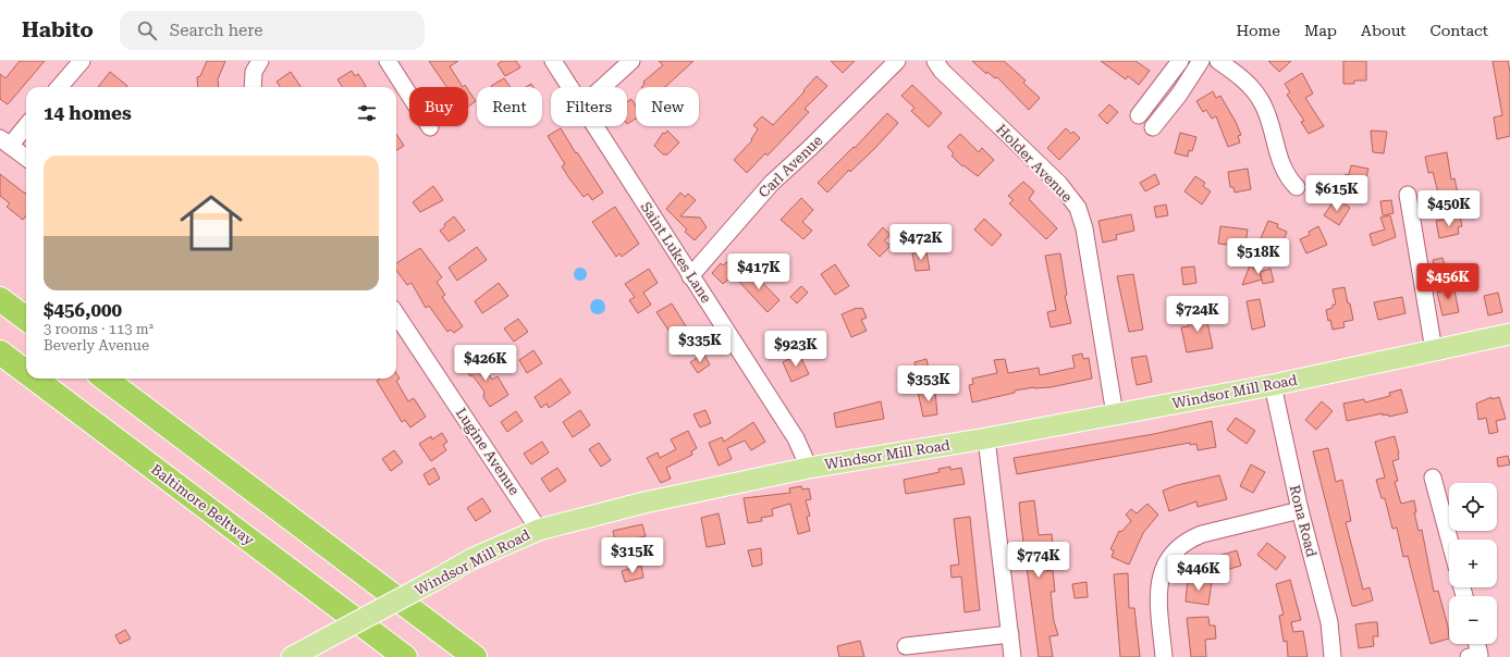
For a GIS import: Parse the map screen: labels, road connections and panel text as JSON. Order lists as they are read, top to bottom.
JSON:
{
  "streets": {
    "highway": ["Baltimore Beltway"],
    "main road": ["Windsor Mill Road"],
    "street": [
      "Holder Avenue",
      "Carl Avenue",
      "Saint Lukes Lane",
      "Lugine Avenue",
      "Rona Road"
    ]
  },
  "crossings": [
    ["Holder Avenue", "Windsor Mill Road"],
    ["Carl Avenue", "Saint Lukes Lane"],
    ["Saint Lukes Lane", "Windsor Mill Road"],
    ["Windsor Mill Road", "Lugine Avenue"],
    ["Windsor Mill Road", "Rona Road"]
  ],
  "page": {
    "header": "Habito",
    "search": "Search here",
    "nav": [
      "Home",
      "Map",
      "About",
      "Contact"
    ],
    "chip": [
      "Buy",
      "Rent",
      "Filters",
      "New"
    ],
    "heading": "14 homes",
    "list": [
      {
        "name": "$456,000",
        "note": "3 rooms · 113 m² · Beverly Avenue"
      }
    ],
    "price": [
      "$615K",
      "$450K",
      "$472K",
      "$518K",
      "$417K",
      "$456K",
      "$724K",
      "$335K",
      "$923K",
      "$426K",
      "$353K",
      "$315K",
      "$774K",
      "$446K"
    ],
    "map_buttons": ["+", "−"]
  }
}
